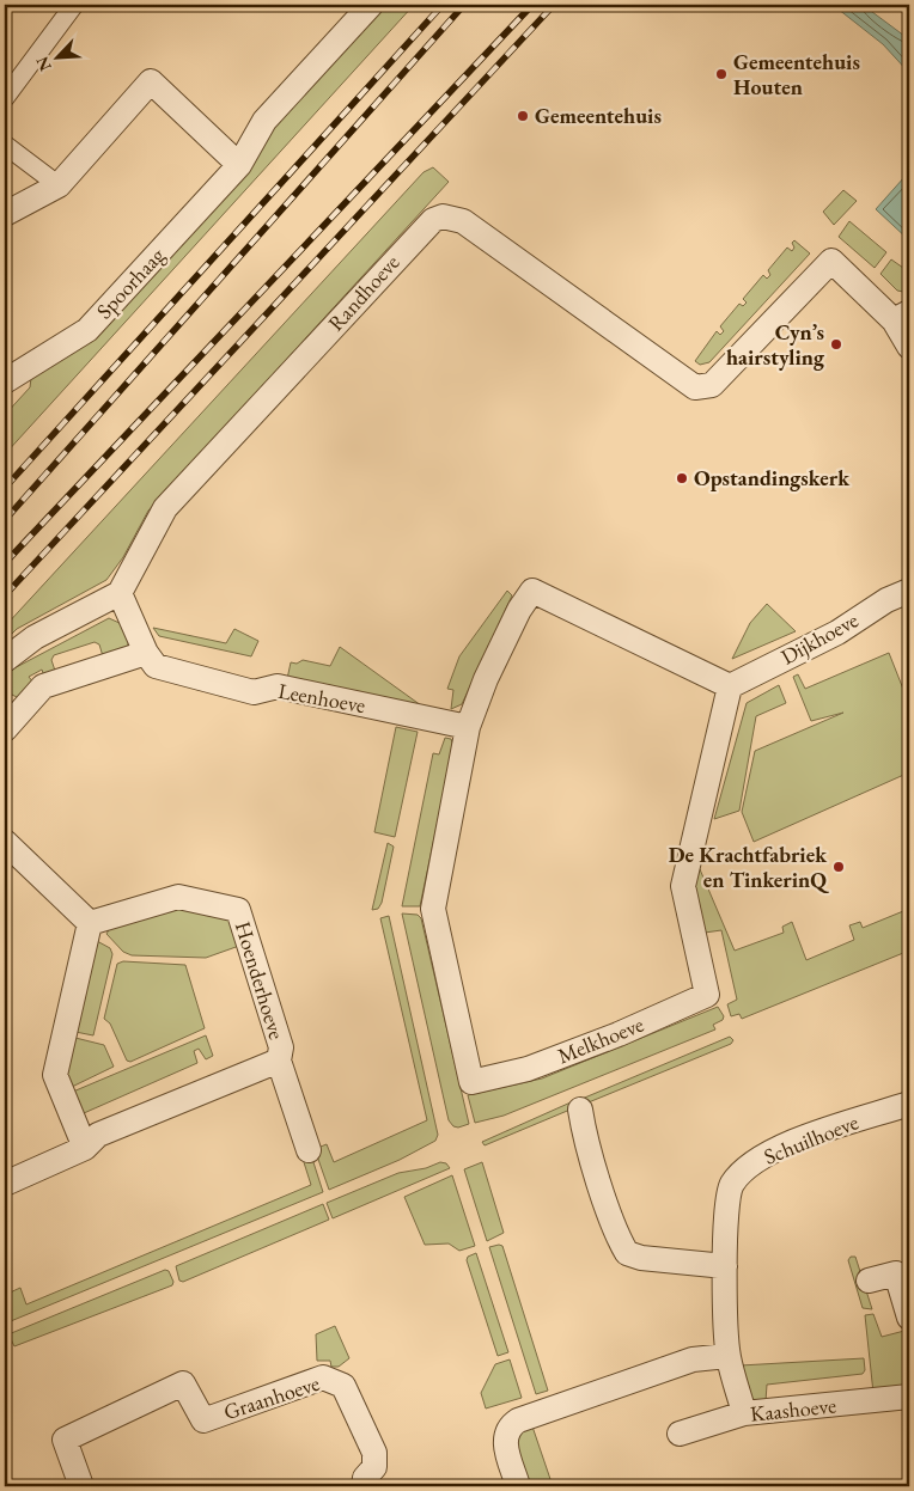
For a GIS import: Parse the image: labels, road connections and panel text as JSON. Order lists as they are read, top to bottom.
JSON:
{
  "streets": {
    "street": [
      "Spoorhaag",
      "Randhoeve",
      "Dijkhoeve",
      "Leenhoeve",
      "Hoenderhoeve",
      "Melkhoeve",
      "Schuilhoeve",
      "Graanhoeve",
      "Kaashoeve"
    ]
  },
  "crossings": [
    ["Dijkhoeve", "Melkhoeve"],
    ["Leenhoeve", "Melkhoeve"],
    ["Schuilhoeve", "Kaashoeve"]
  ],
  "places": [
    "Gemeentehuis Houten",
    "Gemeentehuis",
    "Cyn’s hairstyling",
    "Opstandingskerk",
    "De Krachtfabriek en TinkerinQ"
  ],
  "north": "bottom left"
}
